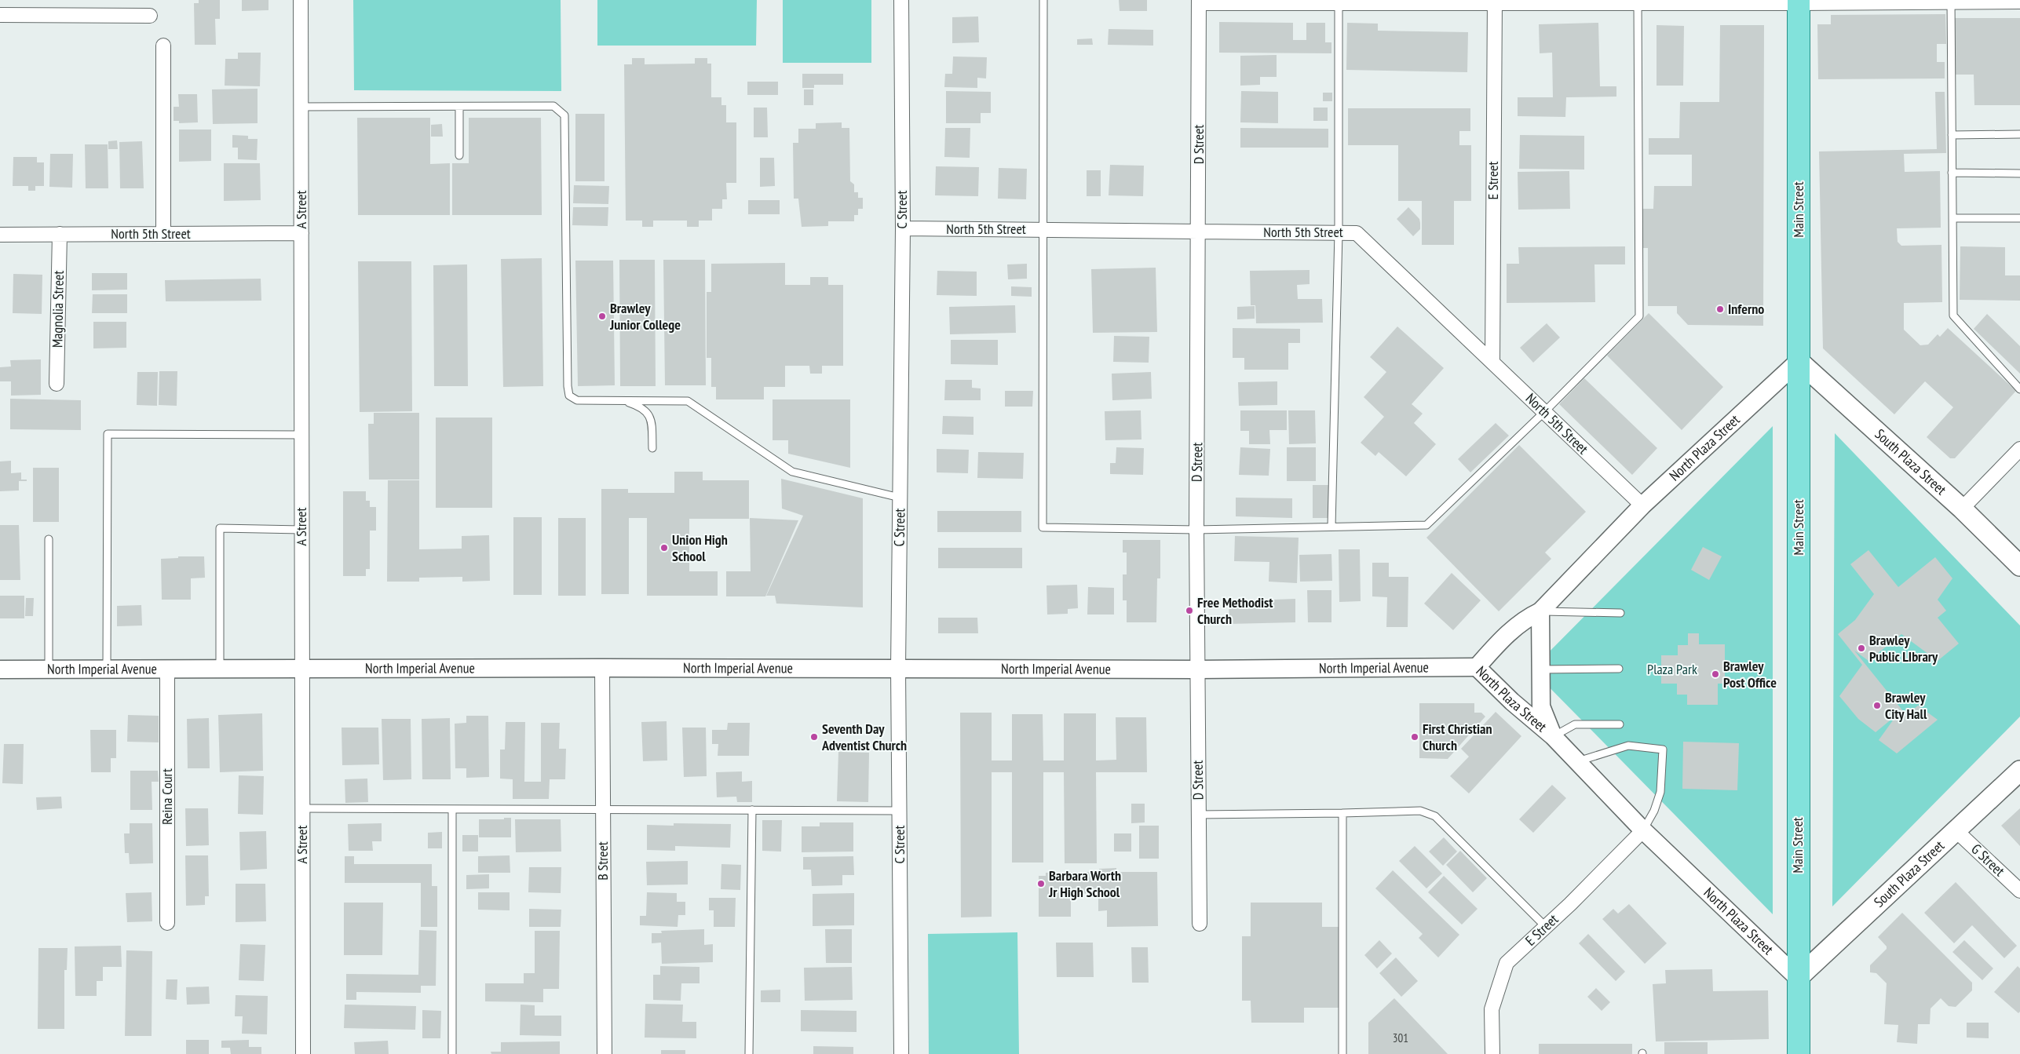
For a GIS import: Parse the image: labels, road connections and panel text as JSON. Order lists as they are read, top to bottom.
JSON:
{
  "streets": {
    "main road": ["Main Street", "South Plaza Street"],
    "street": [
      "D Street",
      "E Street",
      "A Street",
      "C Street",
      "North 5th Street",
      "Magnolia Street",
      "North Plaza Street",
      "North Imperial Avenue",
      "Reina Court",
      "G Street",
      "B Street"
    ]
  },
  "crossings": [
    ["D Street", "North 5th Street"],
    ["D Street", "North Imperial Avenue"],
    ["E Street", "North 5th Street"],
    ["E Street", "North Plaza Street"],
    ["A Street", "North 5th Street"],
    ["A Street", "North Imperial Avenue"],
    ["C Street", "North 5th Street"],
    ["C Street", "North Imperial Avenue"],
    ["Main Street", "North Plaza Street"],
    ["Main Street", "South Plaza Street"],
    ["North 5th Street", "Magnolia Street"],
    ["North 5th Street", "North Plaza Street"],
    ["North Plaza Street", "South Plaza Street"],
    ["North Plaza Street", "North Imperial Avenue"],
    ["South Plaza Street", "G Street"],
    ["North Imperial Avenue", "Reina Court"],
    ["North Imperial Avenue", "B Street"]
  ],
  "parks": ["Plaza Park"],
  "places": [
    "Inferno",
    "Brawley Junior College",
    "Union High School",
    "Free Methodist Church",
    "Brawley Public LIbrary",
    "Brawley Post Office",
    "Brawley City Hall",
    "Seventh Day Adventist Church",
    "First Christian Church",
    "Barbara Worth Jr High School"
  ],
  "house_numbers": ["301"]
}
